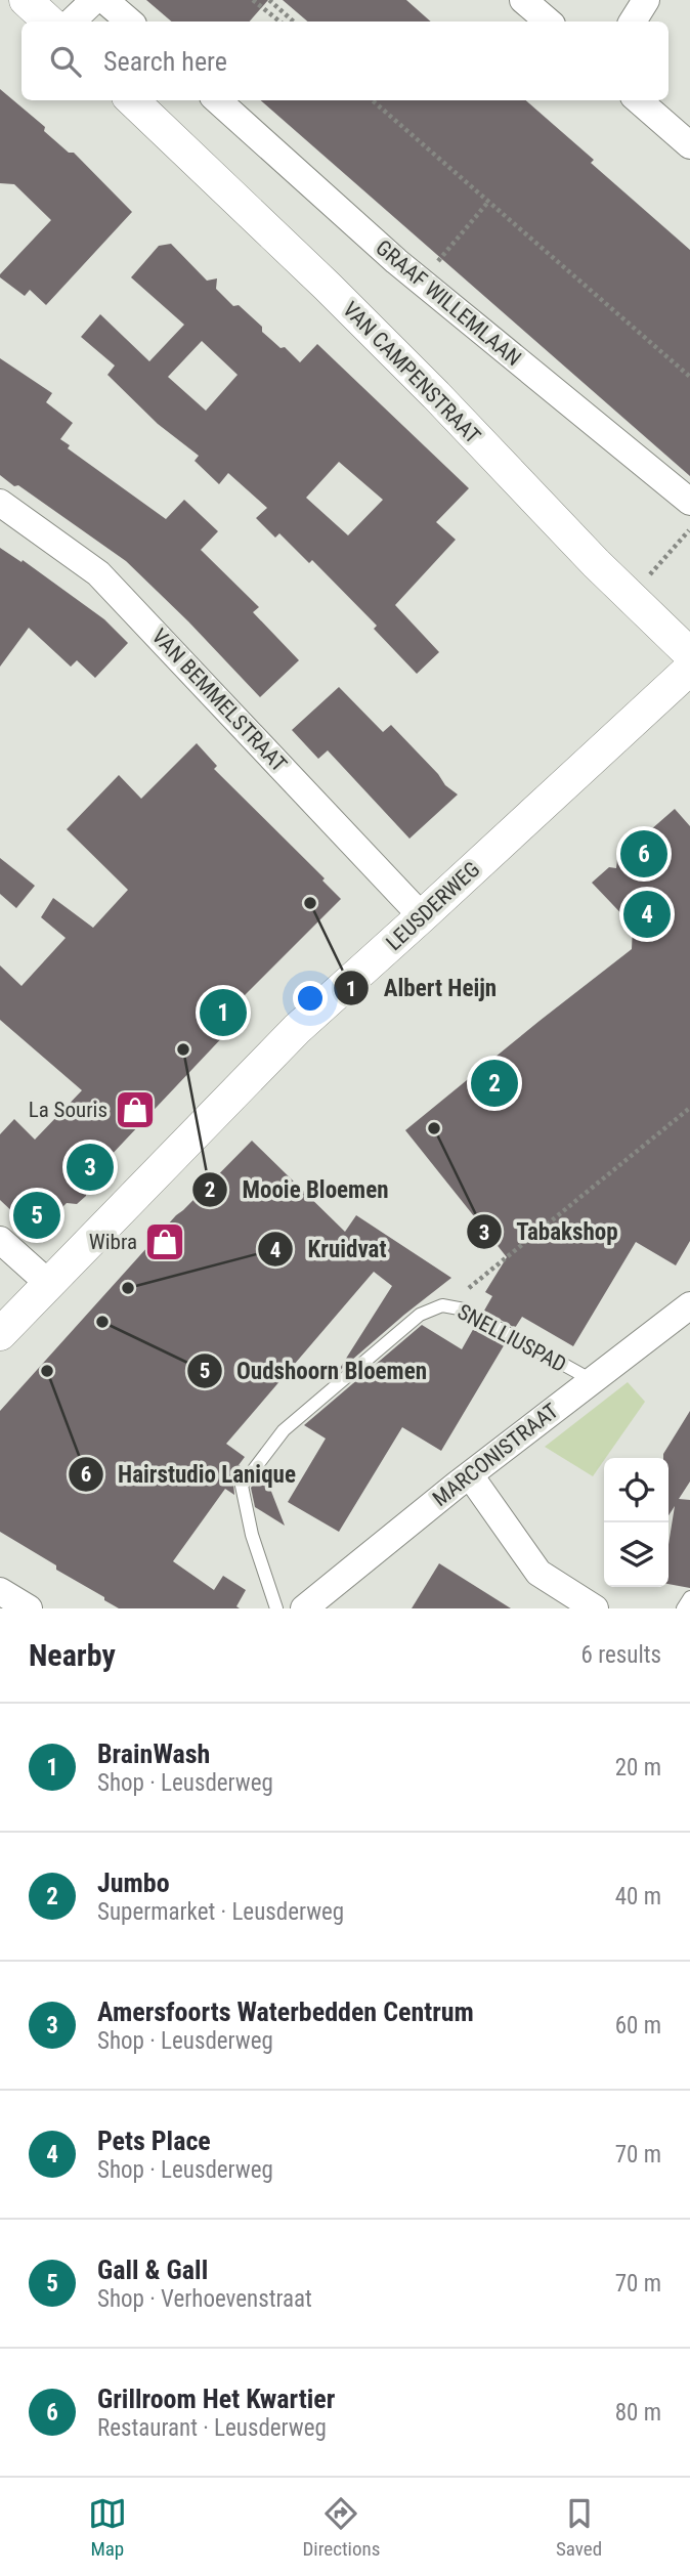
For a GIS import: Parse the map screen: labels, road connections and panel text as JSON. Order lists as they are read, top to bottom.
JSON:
{
  "streets": {
    "street": [
      "GRAAF WILLEMLAAN",
      "VAN CAMPENSTRAAT",
      "VAN BEMMELSTRAAT",
      "LEUSDERWEG",
      "MARCONISTRAAT"
    ],
    "lane": ["SNELLIUSPAD"]
  },
  "crossings": [
    ["VAN BEMMELSTRAAT", "LEUSDERWEG"],
    ["SNELLIUSPAD", "MARCONISTRAAT"]
  ],
  "places": {
    "other": [
      "Albert Heijn",
      "Mooie Bloemen",
      "Tabakshop",
      "Kruidvat",
      "Oudshoorn Bloemen",
      "Hairstudio Lanique"
    ],
    "shop": ["La Souris", "Wibra"]
  },
  "page": {
    "search": "Search here",
    "pins": [
      "6",
      "4",
      "1",
      "2",
      "3",
      "5"
    ],
    "heading": ["Nearby", "6 results"],
    "list": [
      {
        "mark": "1",
        "name": "BrainWash",
        "note": "Shop · Leusderweg",
        "value": "20 m"
      },
      {
        "mark": "2",
        "name": "Jumbo",
        "note": "Supermarket · Leusderweg",
        "value": "40 m"
      },
      {
        "mark": "3",
        "name": "Amersfoorts Waterbedden Centrum",
        "note": "Shop · Leusderweg",
        "value": "60 m"
      },
      {
        "mark": "4",
        "name": "Pets Place",
        "note": "Shop · Leusderweg",
        "value": "70 m"
      },
      {
        "mark": "5",
        "name": "Gall & Gall",
        "note": "Shop · Verhoevenstraat",
        "value": "70 m"
      },
      {
        "mark": "6",
        "name": "Grillroom Het Kwartier",
        "note": "Restaurant · Leusderweg",
        "value": "80 m"
      }
    ],
    "nav": ["Map", "Directions", "Saved"]
  }
}
